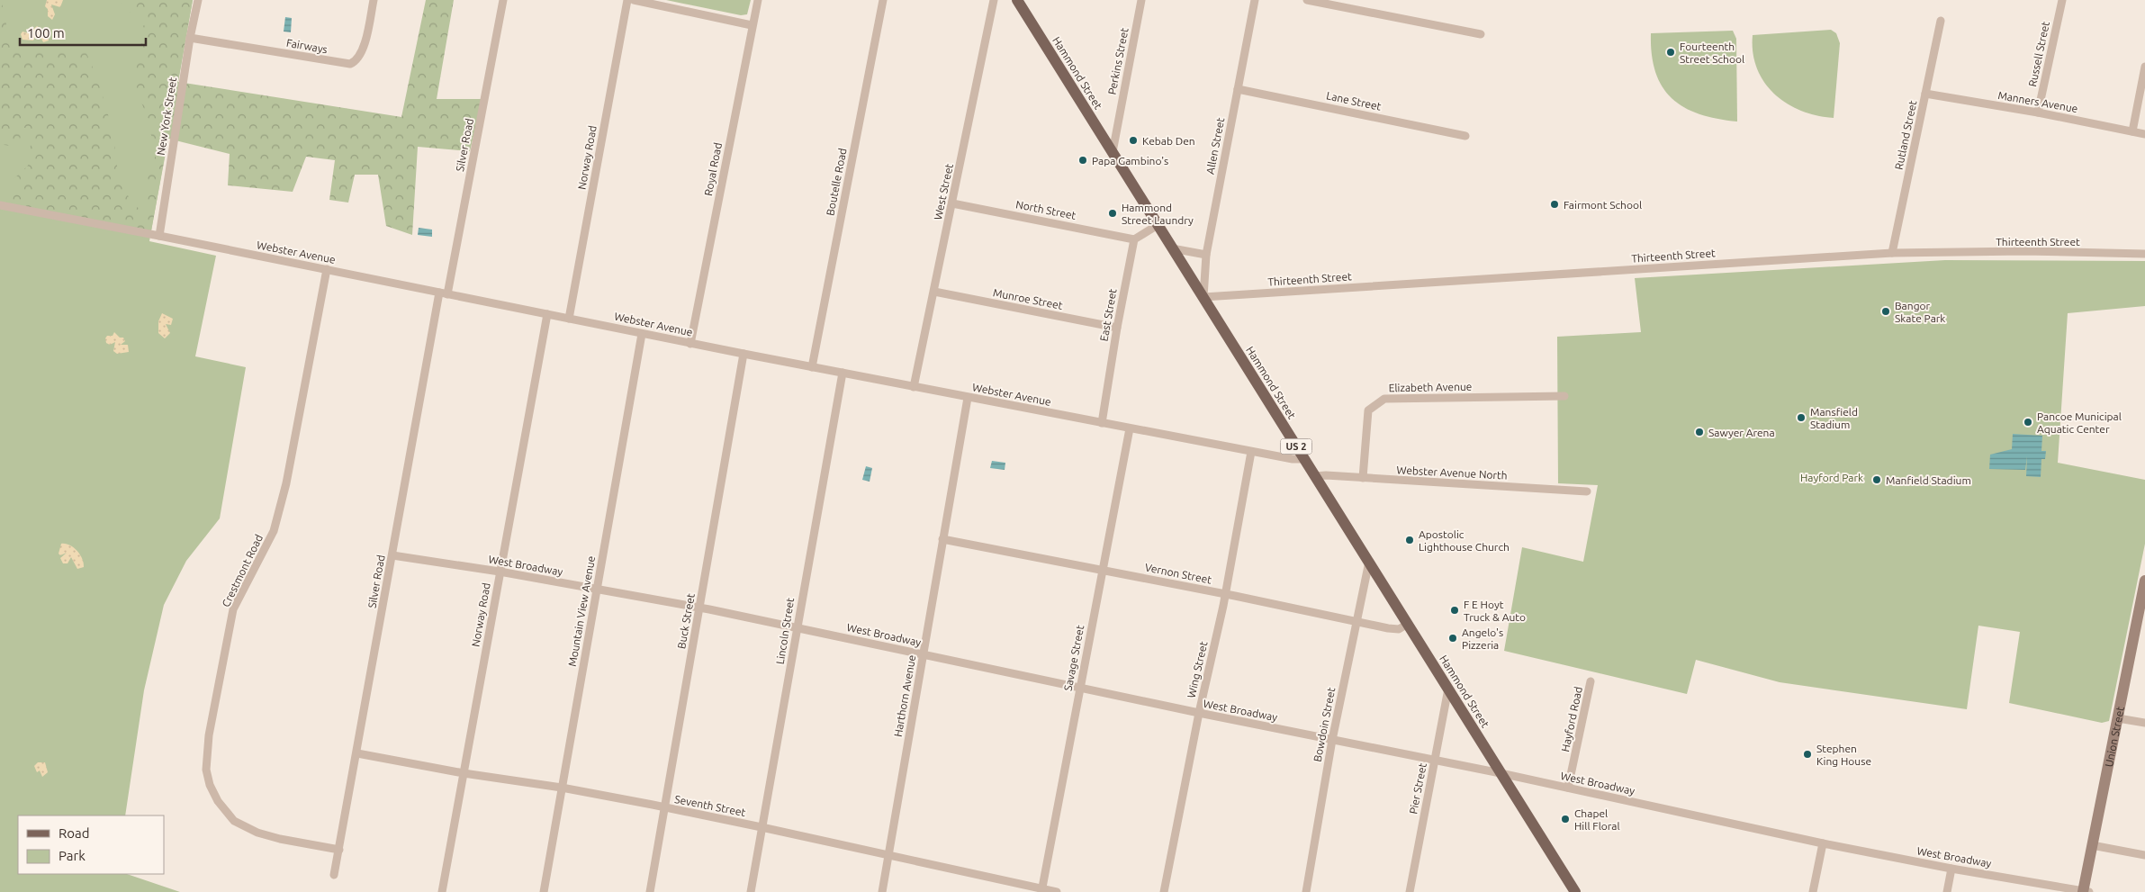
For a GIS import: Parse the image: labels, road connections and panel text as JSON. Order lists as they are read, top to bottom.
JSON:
{
  "streets": {
    "main road": ["Hammond Street", "US 2", "Union Street"],
    "street": [
      "Fairways",
      "Russell Street",
      "Perkins Street",
      "Lane Street",
      "Manners Avenue",
      "New York Street",
      "Rutland Street",
      "Silver Road",
      "Allen Street",
      "Norway Road",
      "Royal Road",
      "Boutelle Road",
      "West Street",
      "North Street",
      "Thirteenth Street",
      "Webster Avenue",
      "Munroe Street",
      "East Street",
      "Elizabeth Avenue",
      "Webster Avenue North",
      "West Broadway",
      "Crestmont Road",
      "Vernon Street",
      "Mountain View Avenue",
      "Buck Street",
      "Lincoln Street",
      "Savage Street",
      "Wing Street",
      "Harthorn Avenue",
      "Hayford Road",
      "Bowdoin Street",
      "Pier Street",
      "Seventh Street"
    ]
  },
  "crossings": [
    ["Fairways", "New York Street"],
    ["Russell Street", "Manners Avenue"],
    ["Perkins Street", "Hammond Street"],
    ["Hammond Street", "Allen Street"],
    ["Hammond Street", "Thirteenth Street"],
    ["Hammond Street", "Webster Avenue"],
    ["Hammond Street", "Webster Avenue North"],
    ["Hammond Street", "West Broadway"],
    ["Hammond Street", "Vernon Street"],
    ["Hammond Street", "Bowdoin Street"],
    ["Hammond Street", "Pier Street"],
    ["Lane Street", "Allen Street"],
    ["Manners Avenue", "Rutland Street"],
    ["New York Street", "Webster Avenue"],
    ["Rutland Street", "Thirteenth Street"],
    ["Silver Road", "Webster Avenue"],
    ["Silver Road", "West Broadway"],
    ["Silver Road", "Crestmont Road"],
    ["Silver Road", "Seventh Street"],
    ["Allen Street", "Thirteenth Street"],
    ["Norway Road", "Webster Avenue"],
    ["Norway Road", "West Broadway"],
    ["Norway Road", "Seventh Street"],
    ["Royal Road", "Webster Avenue"],
    ["Boutelle Road", "Webster Avenue"],
    ["West Street", "North Street"],
    ["West Street", "Webster Avenue"],
    ["West Street", "Munroe Street"],
    ["North Street", "East Street"],
    ["Webster Avenue", "East Street"],
    ["Webster Avenue", "Crestmont Road"],
    ["Webster Avenue", "Mountain View Avenue"],
    ["Webster Avenue", "Buck Street"],
    ["Webster Avenue", "Lincoln Street"],
    ["Webster Avenue", "Savage Street"],
    ["Webster Avenue", "Wing Street"],
    ["Webster Avenue", "Harthorn Avenue"],
    ["Munroe Street", "East Street"],
    ["Elizabeth Avenue", "Webster Avenue North"],
    ["West Broadway", "Mountain View Avenue"],
    ["West Broadway", "Buck Street"],
    ["West Broadway", "Lincoln Street"],
    ["West Broadway", "Savage Street"],
    ["West Broadway", "Wing Street"],
    ["West Broadway", "Harthorn Avenue"],
    ["West Broadway", "Hayford Road"],
    ["West Broadway", "Bowdoin Street"],
    ["West Broadway", "Union Street"],
    ["West Broadway", "Pier Street"],
    ["Vernon Street", "Savage Street"],
    ["Vernon Street", "Wing Street"],
    ["Vernon Street", "Harthorn Avenue"],
    ["Vernon Street", "Bowdoin Street"],
    ["Mountain View Avenue", "Seventh Street"],
    ["Buck Street", "Seventh Street"],
    ["Lincoln Street", "Seventh Street"],
    ["Savage Street", "Seventh Street"],
    ["Harthorn Avenue", "Seventh Street"]
  ],
  "parks": ["Hayford Park"],
  "places": [
    "Fourteenth Street School",
    "Kebab Den",
    "Papa Gambino's",
    "Fairmont School",
    "Hammond Street Laundry",
    "Bangor Skate Park",
    "Mansfield Stadium",
    "Pancoe Municipal Aquatic Center",
    "Sawyer Arena",
    "Manfield Stadium",
    "Apostolic Lighthouse Church",
    "F E Hoyt Truck & Auto",
    "Angelo's Pizzeria",
    "Stephen King House",
    "Chapel Hill Floral"
  ],
  "legend": ["Road", "Park"],
  "scale_bar": "100 m"
}
